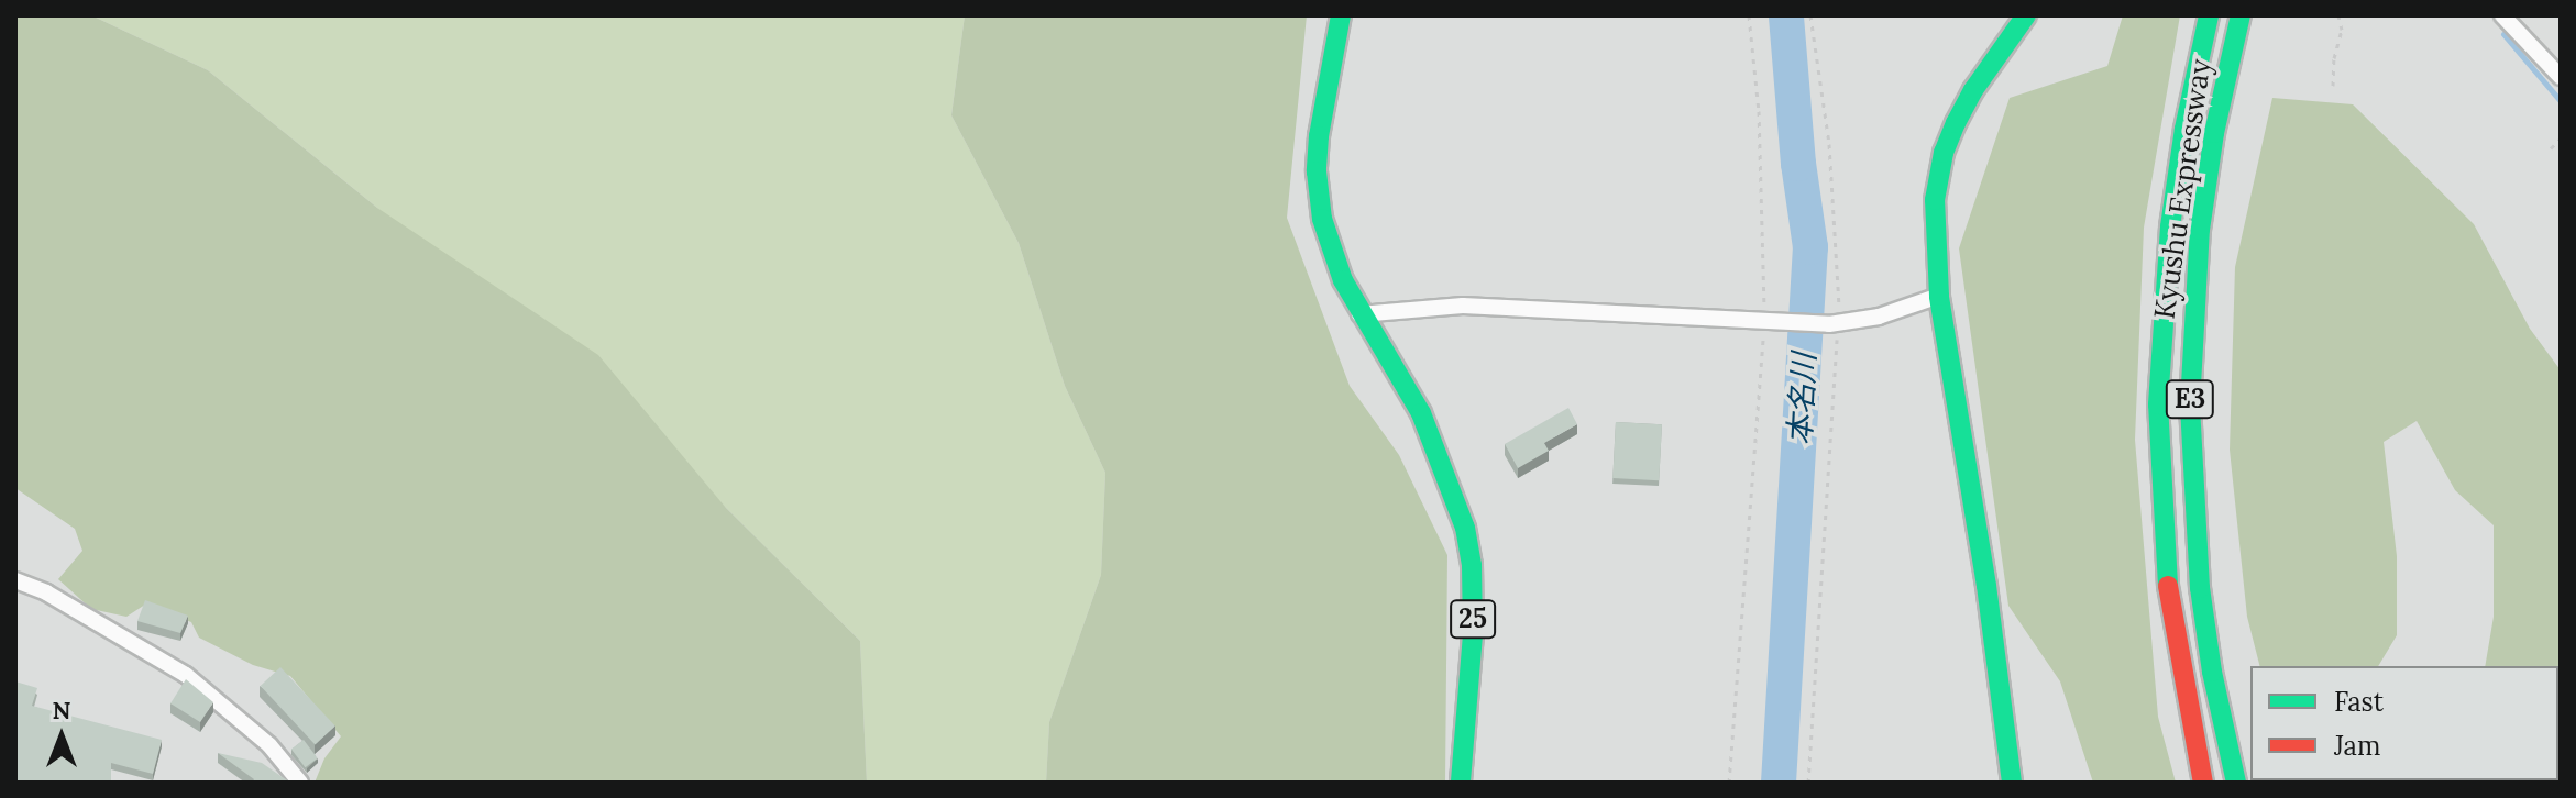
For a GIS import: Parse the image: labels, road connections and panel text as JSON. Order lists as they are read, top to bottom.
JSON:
{
  "streets": {
    "main road": ["Kyushu Expressway", "E3", "25"]
  },
  "water": ["本名川"],
  "legend": ["Fast", "Jam"],
  "north": "top"
}
